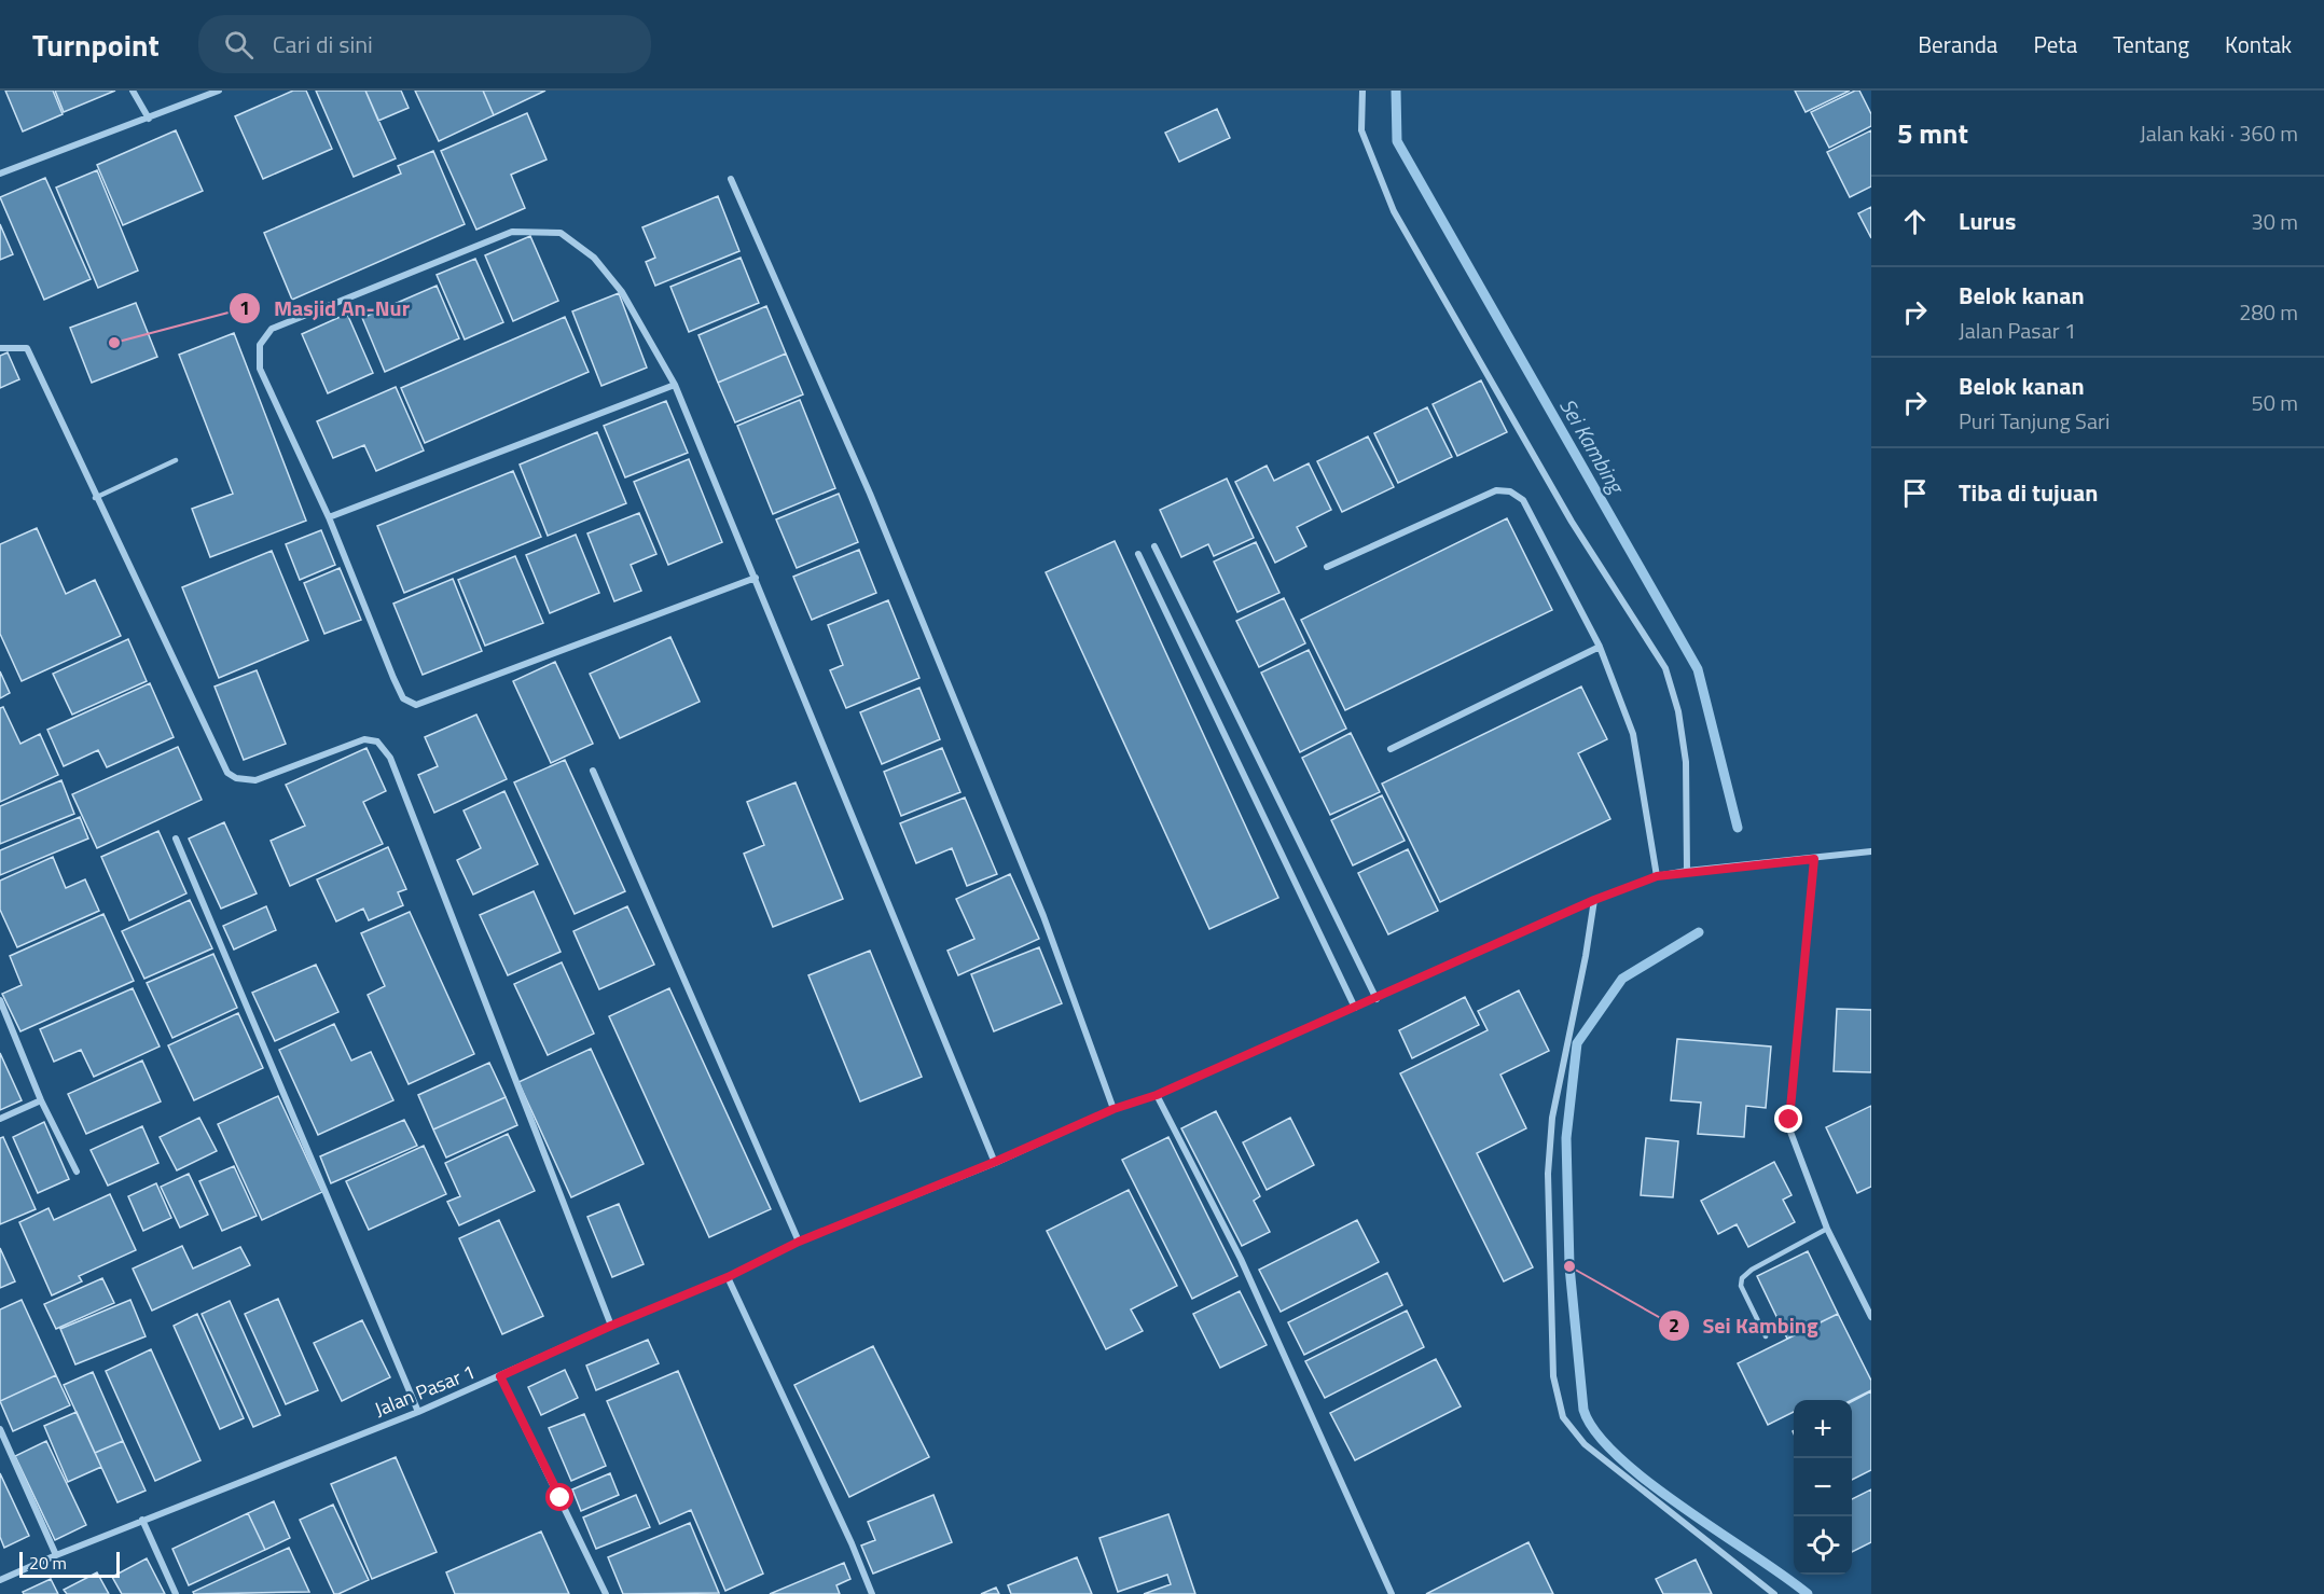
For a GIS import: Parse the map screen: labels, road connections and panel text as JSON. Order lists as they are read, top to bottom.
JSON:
{
  "streets": {
    "street": ["Jalan Pasar 1"]
  },
  "water": ["Sei Kambing"],
  "places": ["Masjid An-Nur", "Sei Kambing"],
  "scale_bar": "20 m",
  "page": {
    "header": "Turnpoint",
    "search": "Cari di sini",
    "nav": [
      "Beranda",
      "Peta",
      "Tentang",
      "Kontak"
    ],
    "heading": ["5 mnt", "Jalan kaki · 360 m"],
    "list": [
      ["Lurus", "30 m"],
      ["Belok kanan", "Jalan Pasar 1", "280 m"],
      ["Belok kanan", "Puri Tanjung Sari", "50 m"],
      "Tiba di tujuan"
    ],
    "map_buttons": ["+", "−"],
    "scale": "20 m"
  }
}
